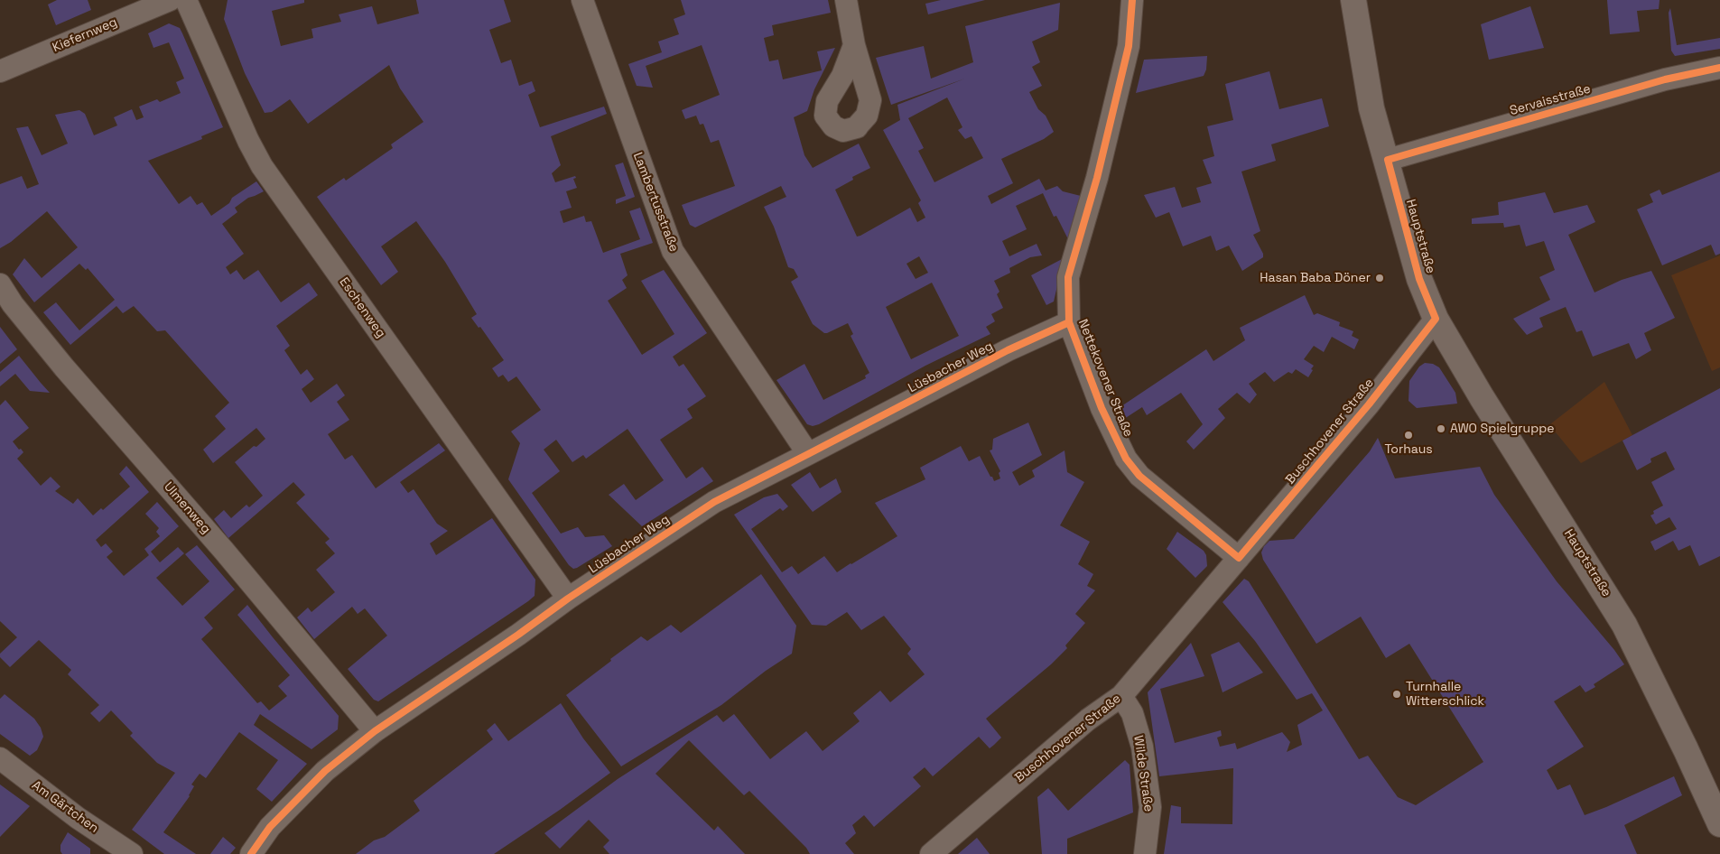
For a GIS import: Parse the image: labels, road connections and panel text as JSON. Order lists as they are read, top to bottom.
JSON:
{
  "streets": {
    "main road": ["Hauptstraße"],
    "street": [
      "Kiefernweg",
      "Servaisstraße",
      "Lambertusstraße",
      "Eschenweg",
      "Lüsbacher Weg",
      "Nettekovener Straße",
      "Buschhovener Straße",
      "Ulmenweg",
      "Wilde Straße",
      "Am Gärtchen"
    ]
  },
  "crossings": [
    ["Servaisstraße", "Hauptstraße"],
    ["Lambertusstraße", "Lüsbacher Weg"],
    ["Hauptstraße", "Buschhovener Straße"],
    ["Eschenweg", "Lüsbacher Weg"],
    ["Lüsbacher Weg", "Nettekovener Straße"],
    ["Lüsbacher Weg", "Ulmenweg"],
    ["Nettekovener Straße", "Buschhovener Straße"],
    ["Buschhovener Straße", "Wilde Straße"]
  ],
  "places": [
    "Hasan Baba Döner",
    "AWO Spielgruppe",
    "Torhaus",
    "Turnhalle Witterschlick"
  ]
}
